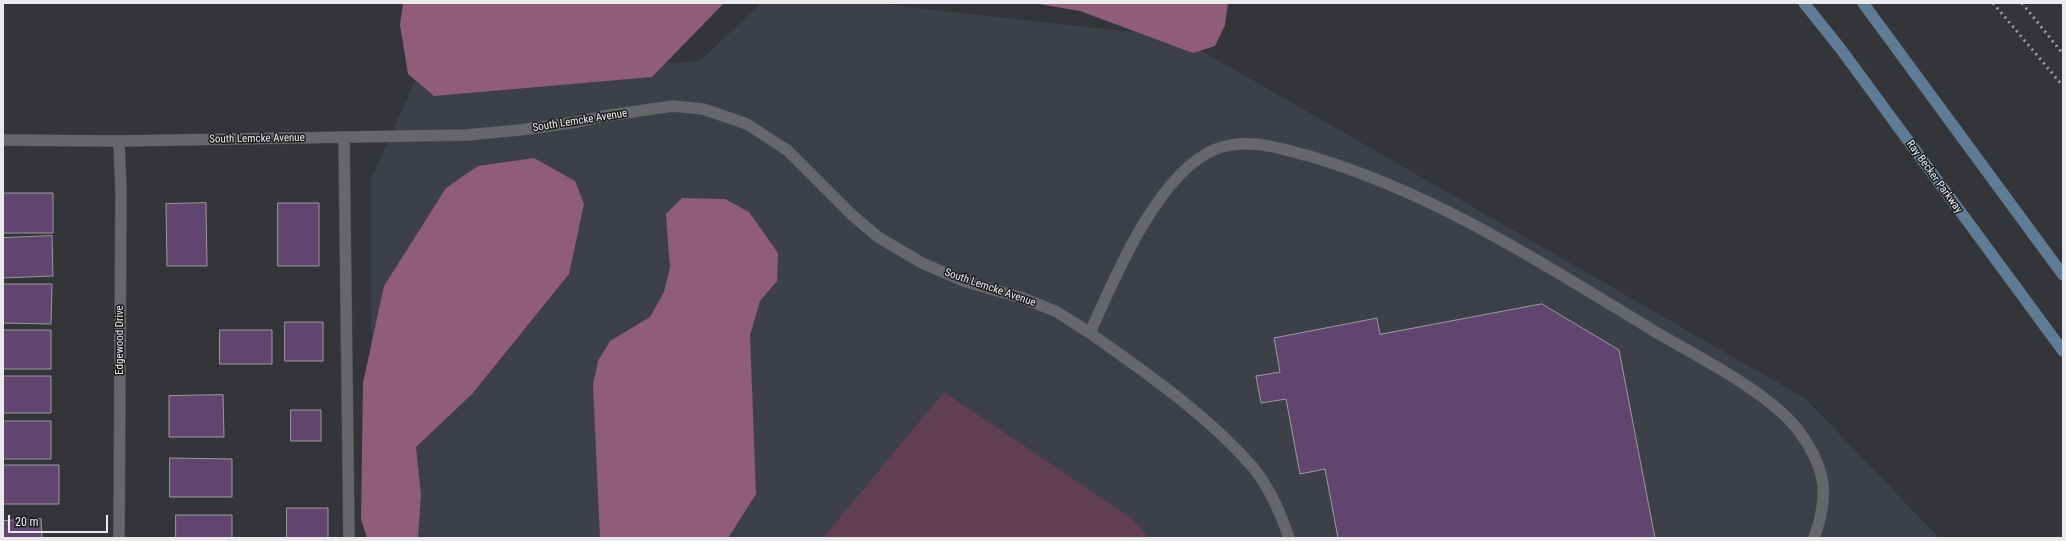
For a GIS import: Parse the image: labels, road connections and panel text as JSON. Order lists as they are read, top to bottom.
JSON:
{
  "streets": {
    "main road": ["Ray Becker Parkway"],
    "street": ["South Lemcke Avenue", "Edgewood Drive"]
  },
  "crossings": [
    ["South Lemcke Avenue", "Edgewood Drive"]
  ],
  "scale_bar": "20 m"
}
